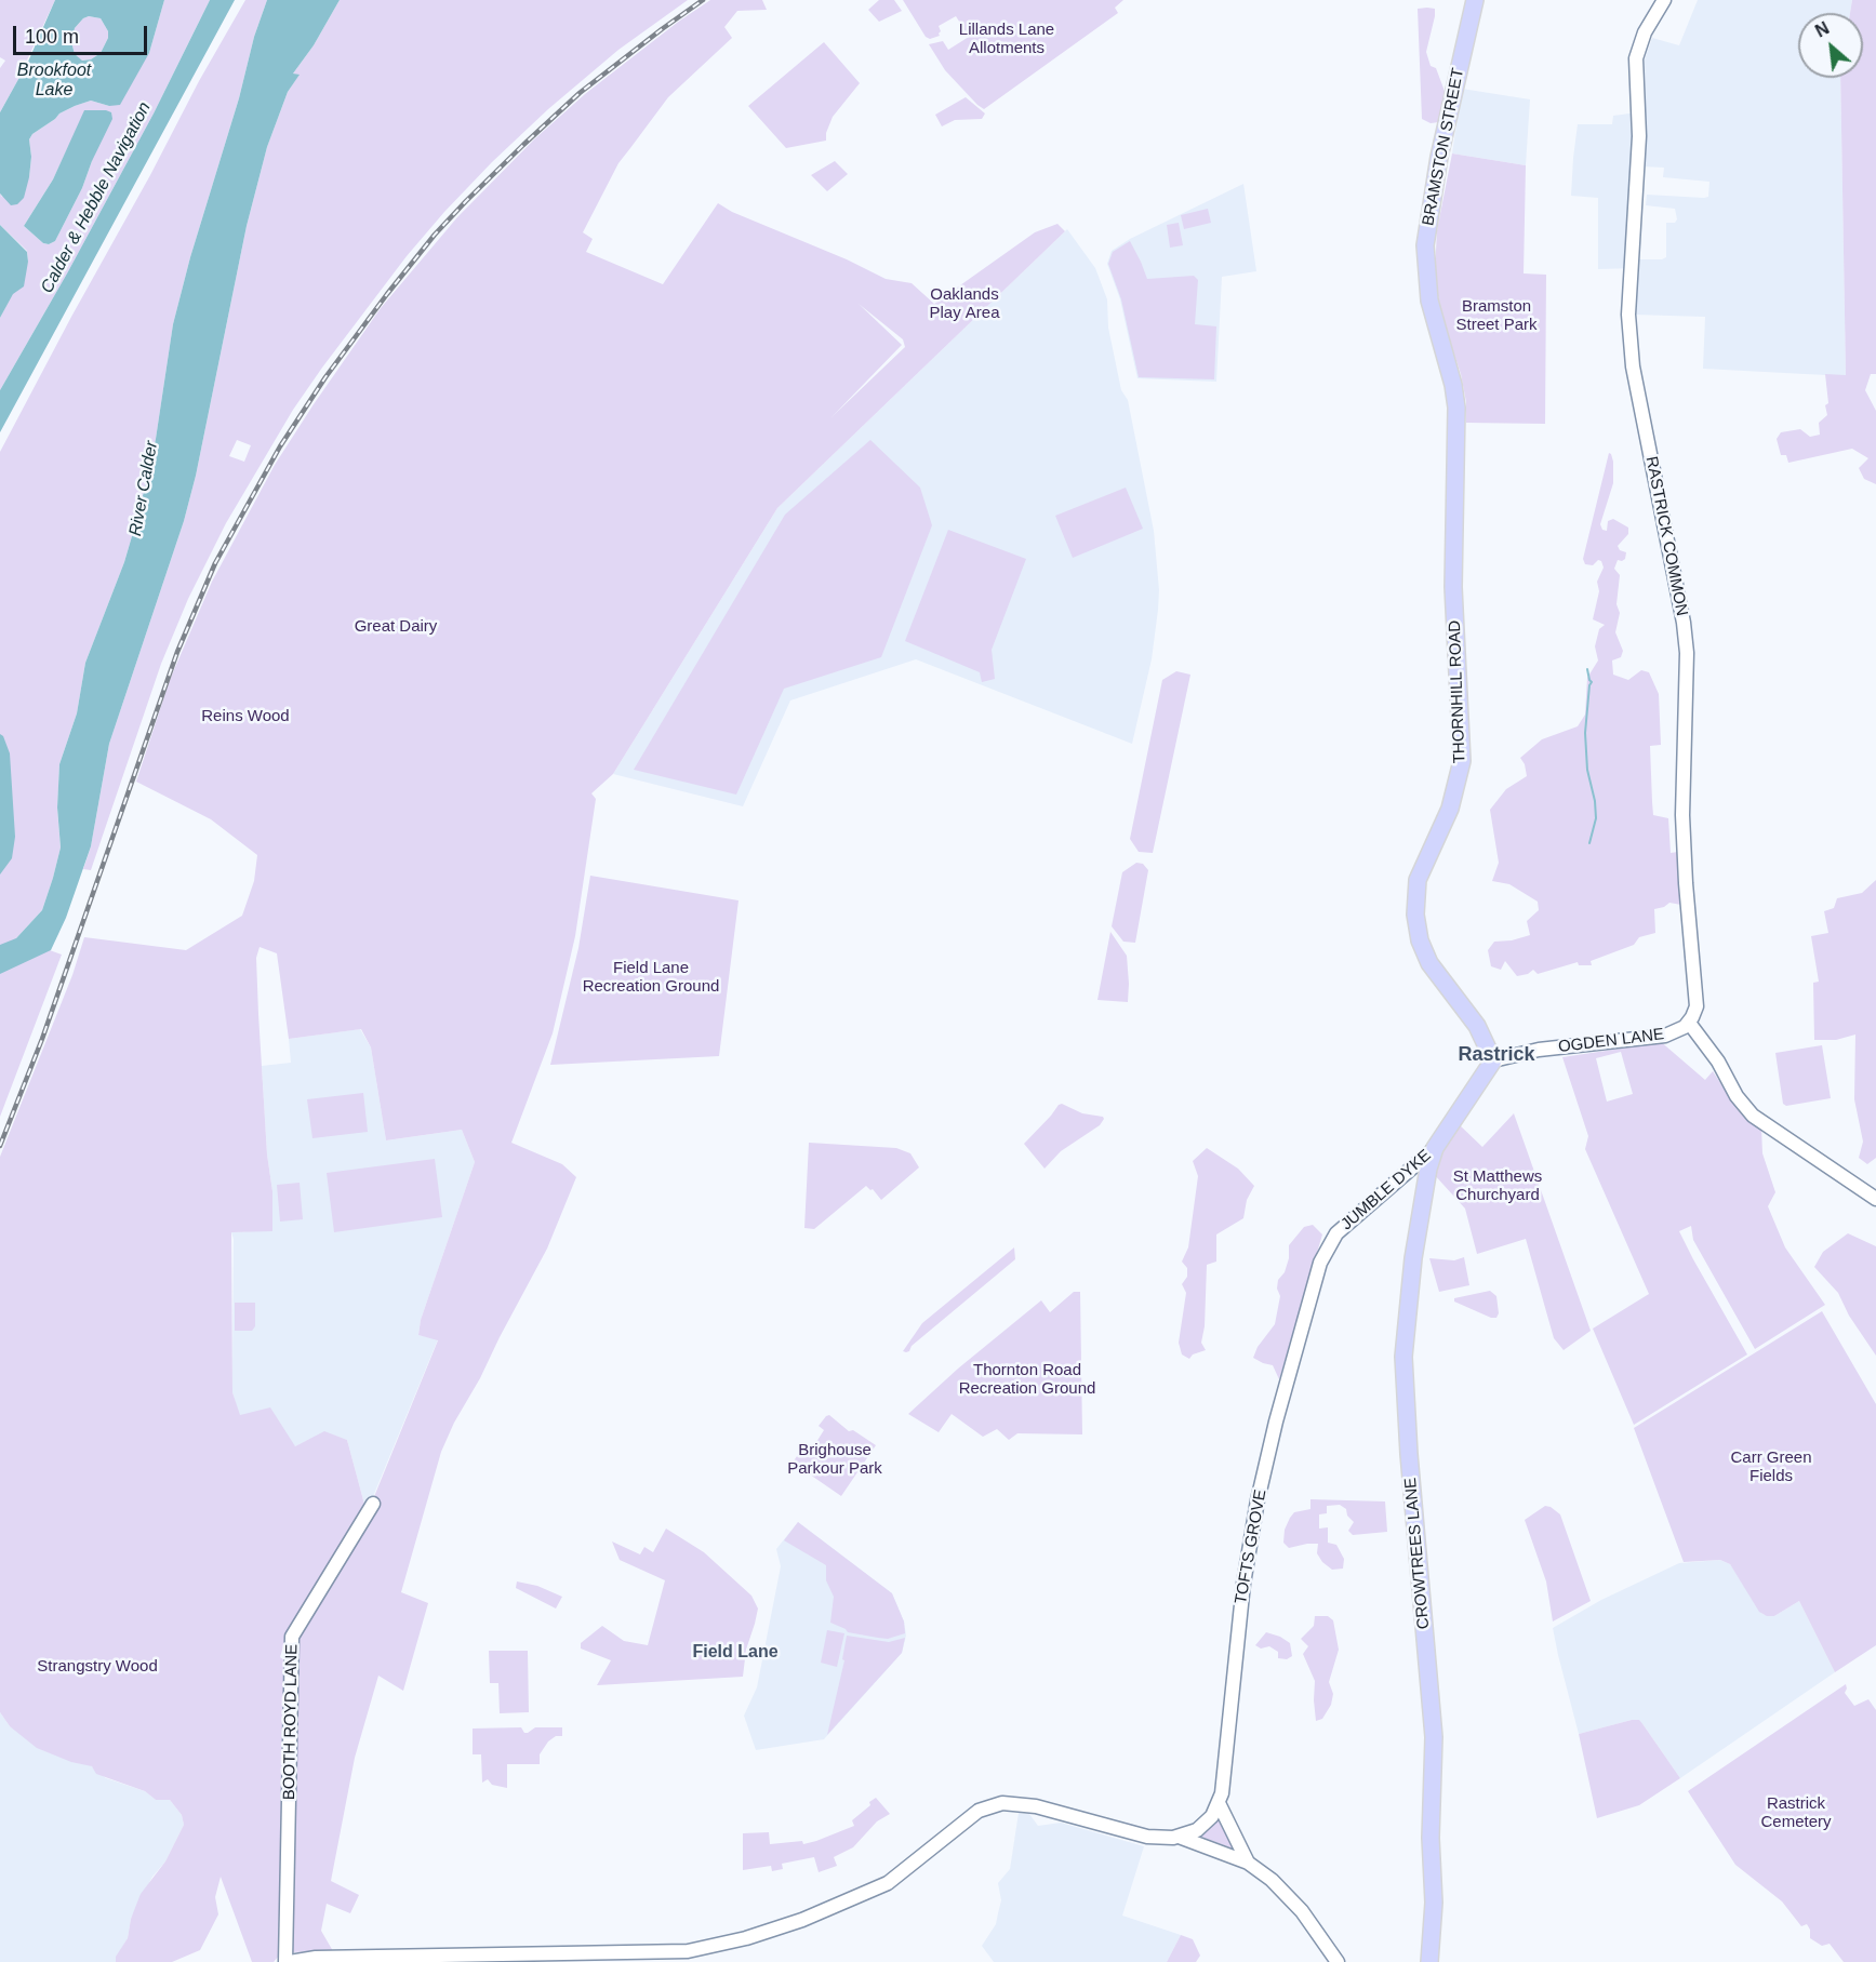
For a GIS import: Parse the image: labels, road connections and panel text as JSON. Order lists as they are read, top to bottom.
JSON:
{
  "streets": {
    "main road": ["BRAMSTON STREET", "THORNHILL ROAD", "CROWTREES LANE"],
    "street": [
      "RASTRICK COMMON",
      "OGDEN LANE",
      "JUMBLE DYKE",
      "TOFTS GROVE",
      "BOOTH ROYD LANE"
    ]
  },
  "crossings": [
    ["BRAMSTON STREET", "THORNHILL ROAD"],
    ["RASTRICK COMMON", "OGDEN LANE"],
    ["THORNHILL ROAD", "OGDEN LANE"],
    ["THORNHILL ROAD", "CROWTREES LANE"],
    ["OGDEN LANE", "CROWTREES LANE"],
    ["JUMBLE DYKE", "TOFTS GROVE"],
    ["JUMBLE DYKE", "CROWTREES LANE"]
  ],
  "districts": ["Rastrick", "Field Lane"],
  "water": ["Brookfoot Lake", "Calder & Hebble Navigation", "River Calder"],
  "parks": [
    "Lillands Lane Allotments",
    "Oaklands Play Area",
    "Bramston Street Park",
    "Great Dairy",
    "Reins Wood",
    "Field Lane Recreation Ground",
    "St Matthews Churchyard",
    "Thornton Road Recreation Ground",
    "Brighouse Parkour Park",
    "Carr Green Fields",
    "Strangstry Wood",
    "Rastrick Cemetery"
  ],
  "scale_bar": "100 m",
  "north": "top left"
}
